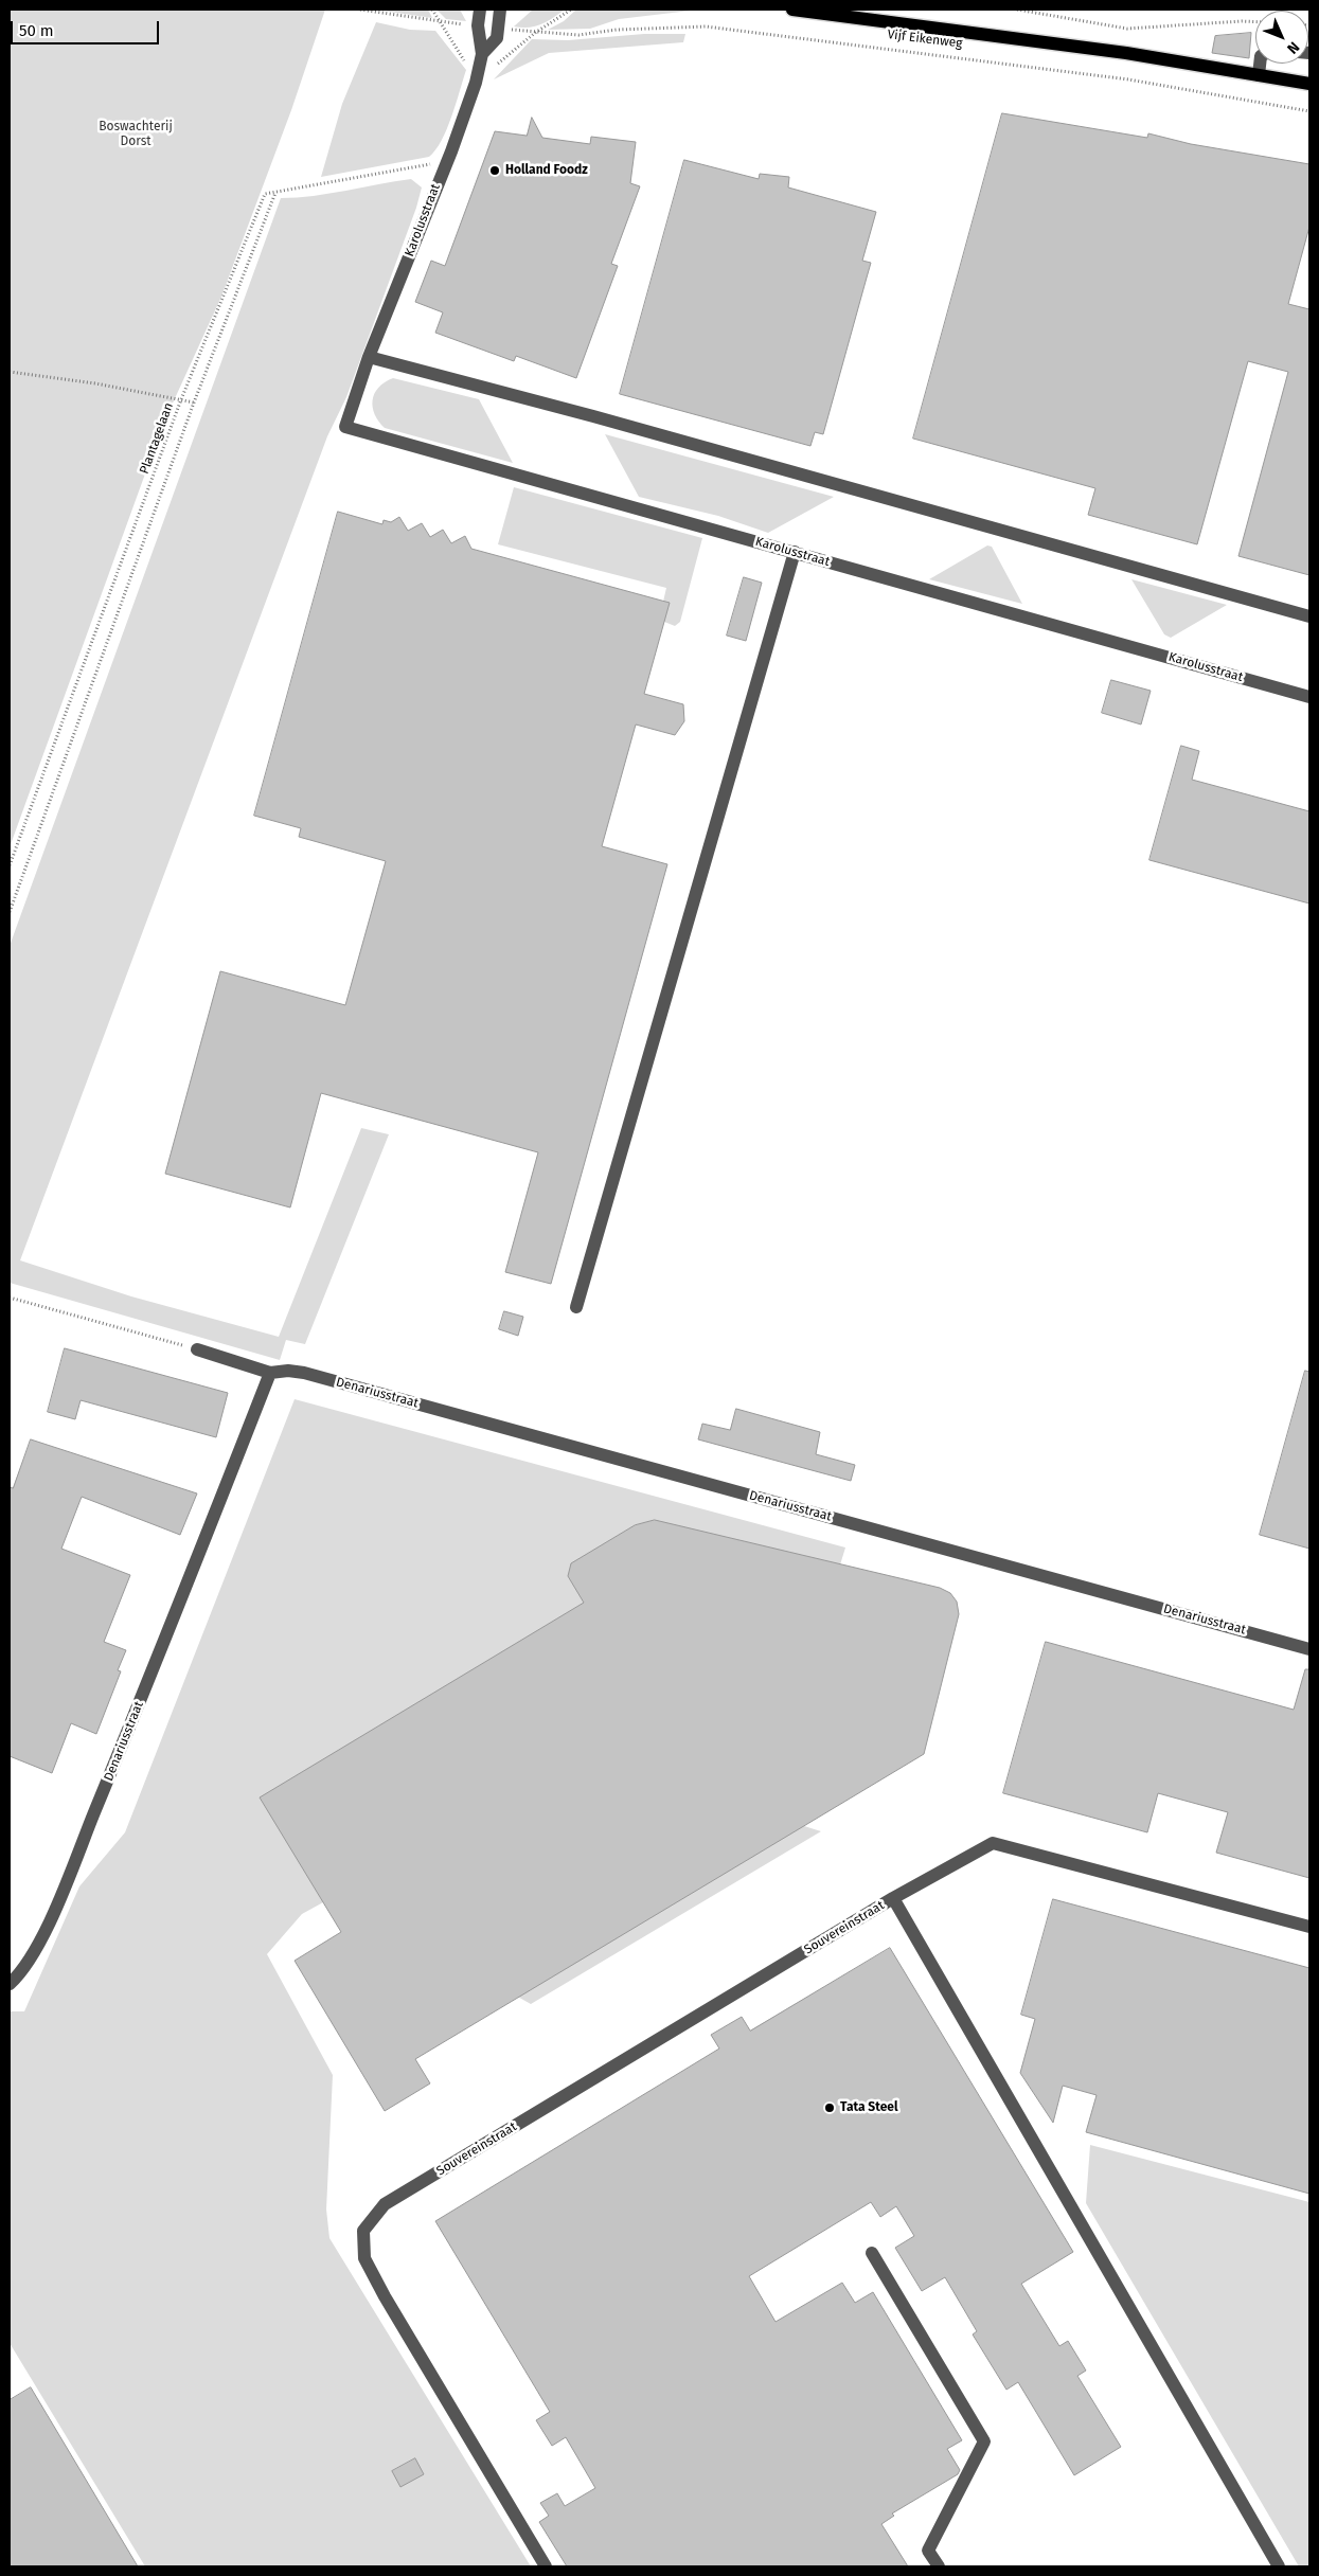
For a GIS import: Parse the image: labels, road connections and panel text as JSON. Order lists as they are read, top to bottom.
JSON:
{
  "streets": {
    "main road": ["Vijf Eikenweg"],
    "street": ["Karolusstraat", "Denariusstraat", "Souvereinstraat"],
    "path": ["Plantagelaan"]
  },
  "parks": ["Boswachterij Dorst"],
  "places": ["Holland Foodz", "Tata Steel"],
  "scale_bar": "50 m",
  "north": "bottom right"
}
